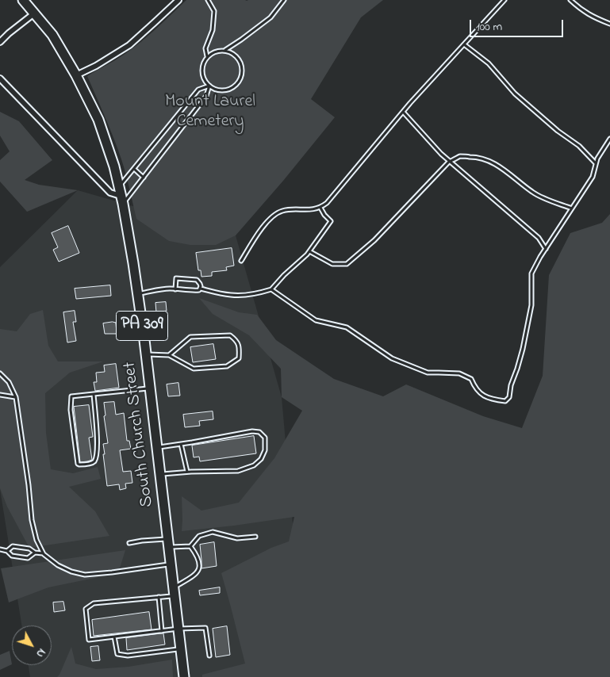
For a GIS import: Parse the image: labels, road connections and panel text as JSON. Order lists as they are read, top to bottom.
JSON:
{
  "streets": {
    "highway": ["PA 309", "South Church Street"]
  },
  "parks": ["Mount Laurel Cemetery"],
  "scale_bar": "100 m",
  "north": "bottom right"
}
